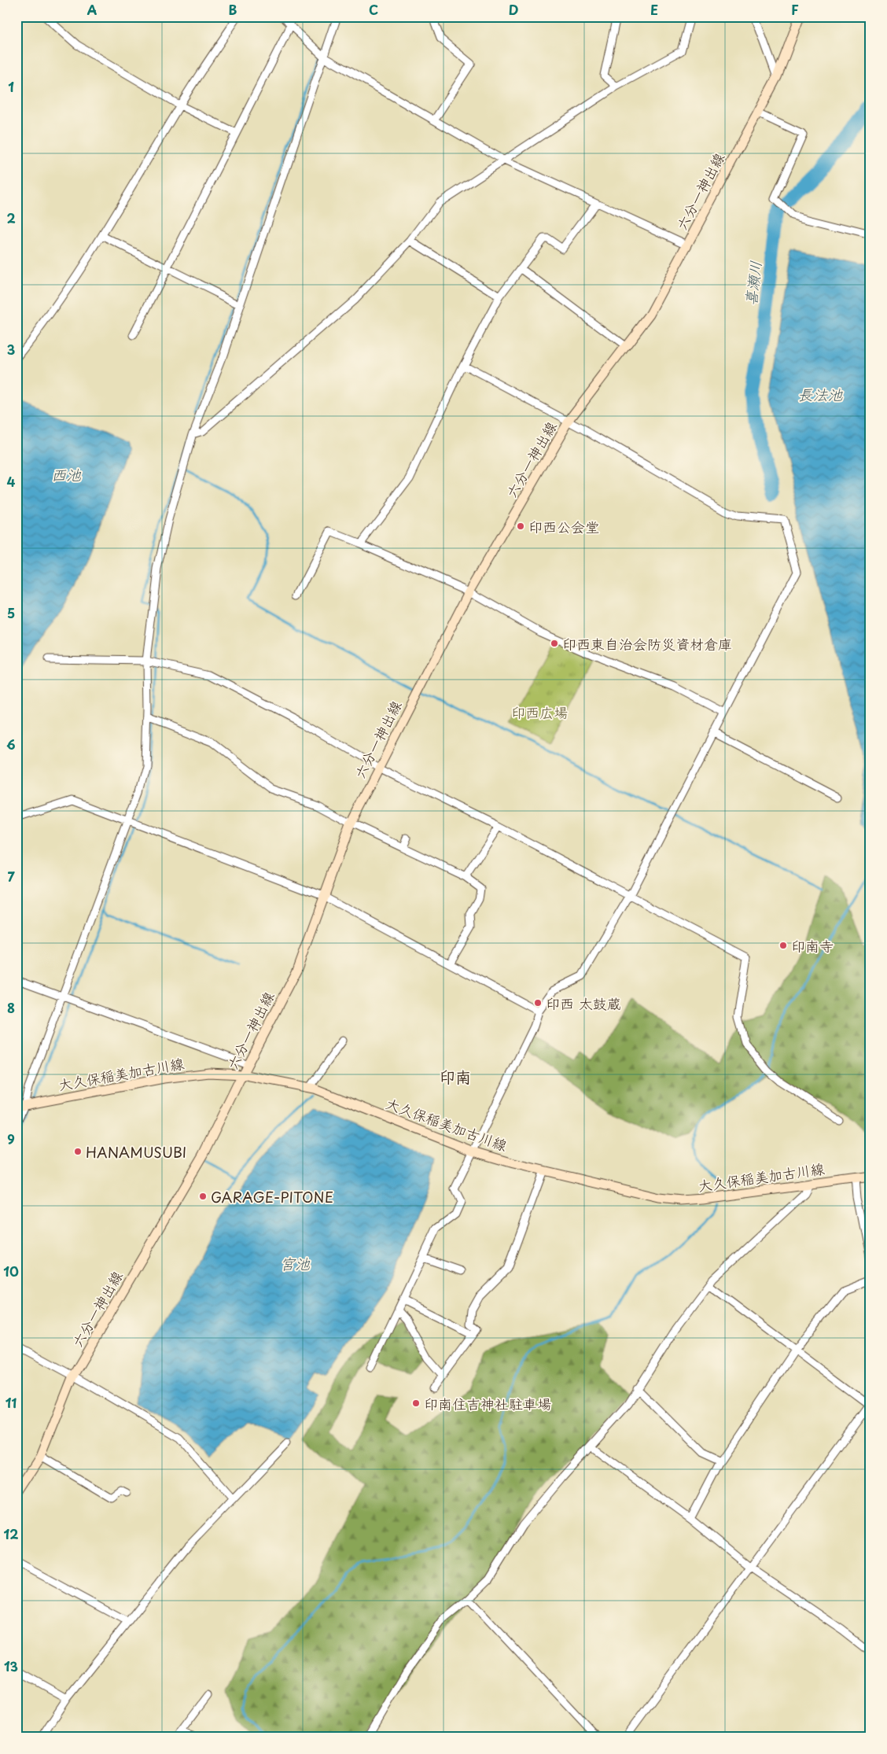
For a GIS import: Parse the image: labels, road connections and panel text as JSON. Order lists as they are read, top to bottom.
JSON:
{
  "streets": {
    "main road": ["六分一神出線", "大久保稲美加古川線"]
  },
  "crossings": [
    ["六分一神出線", "大久保稲美加古川線"]
  ],
  "districts": ["印南"],
  "water": [
    "喜瀬川",
    "長法池",
    "西池",
    "宮池"
  ],
  "parks": ["印西広場"],
  "places": [
    "印西公会堂",
    "印西東自治会防災資材倉庫",
    "印南寺",
    "印西 太鼓蔵",
    "HANAMUSUBI",
    "GARAGE-PITONE",
    "印南住吉神社駐車場"
  ],
  "grid": {
    "columns": [
      "A",
      "B",
      "C",
      "D",
      "E",
      "F"
    ],
    "rows": [
      "1",
      "2",
      "3",
      "4",
      "5",
      "6",
      "7",
      "8",
      "9",
      "10",
      "11",
      "12",
      "13"
    ]
  }
}
